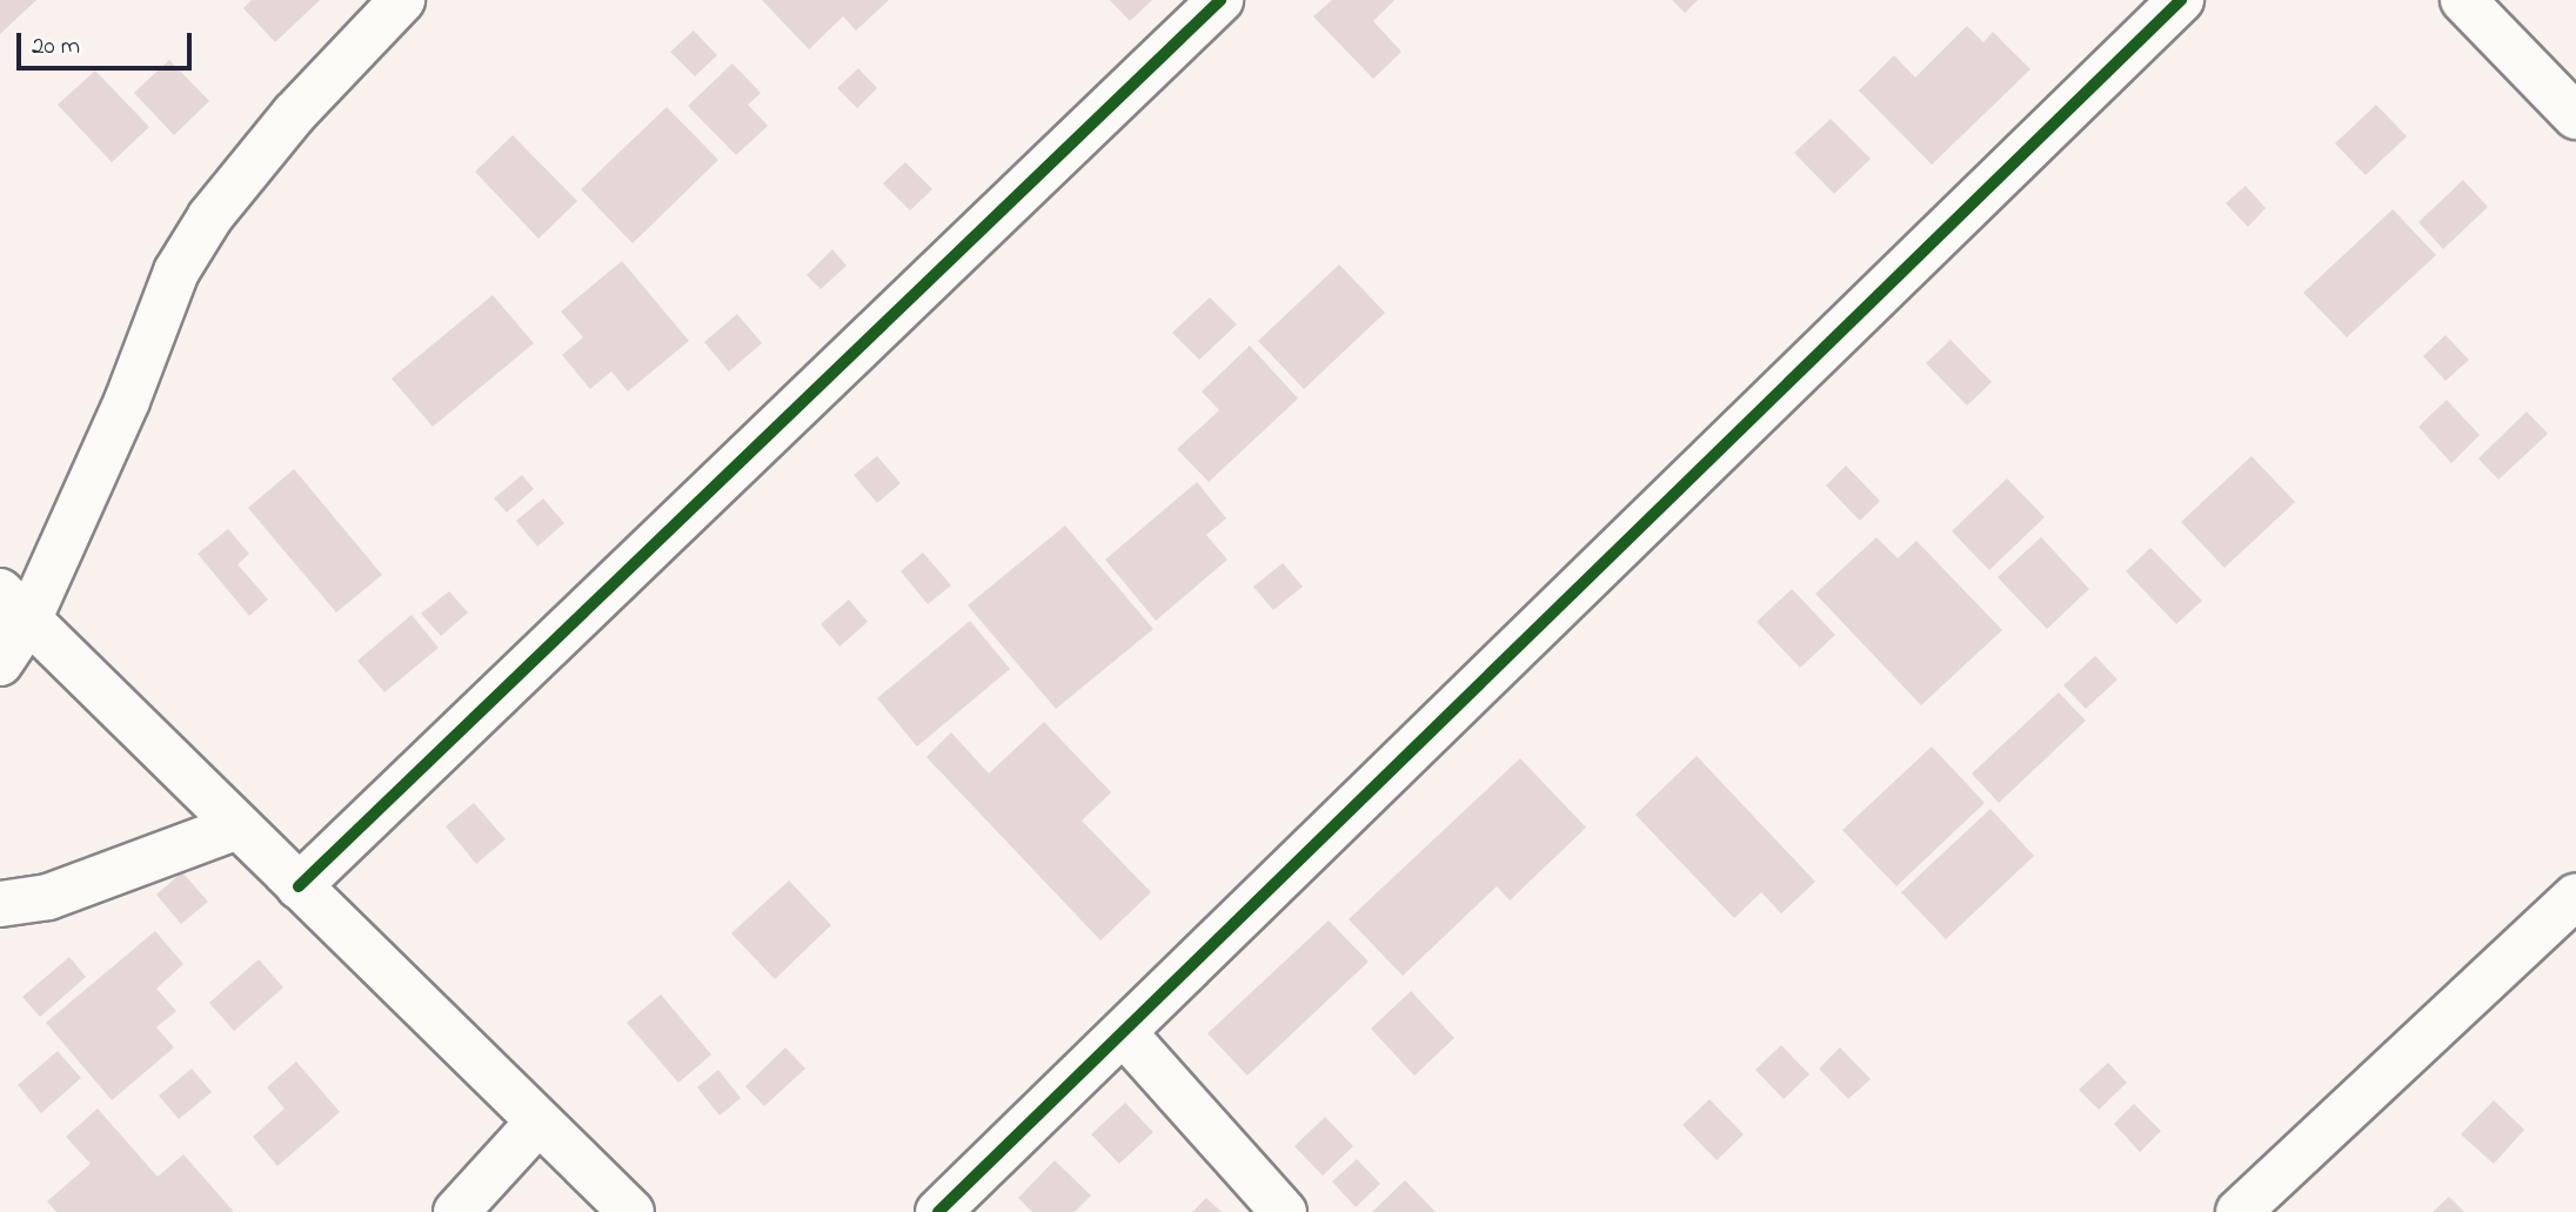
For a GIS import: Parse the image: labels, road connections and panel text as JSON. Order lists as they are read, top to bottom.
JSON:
{
  "scale_bar": "20 m"
}
